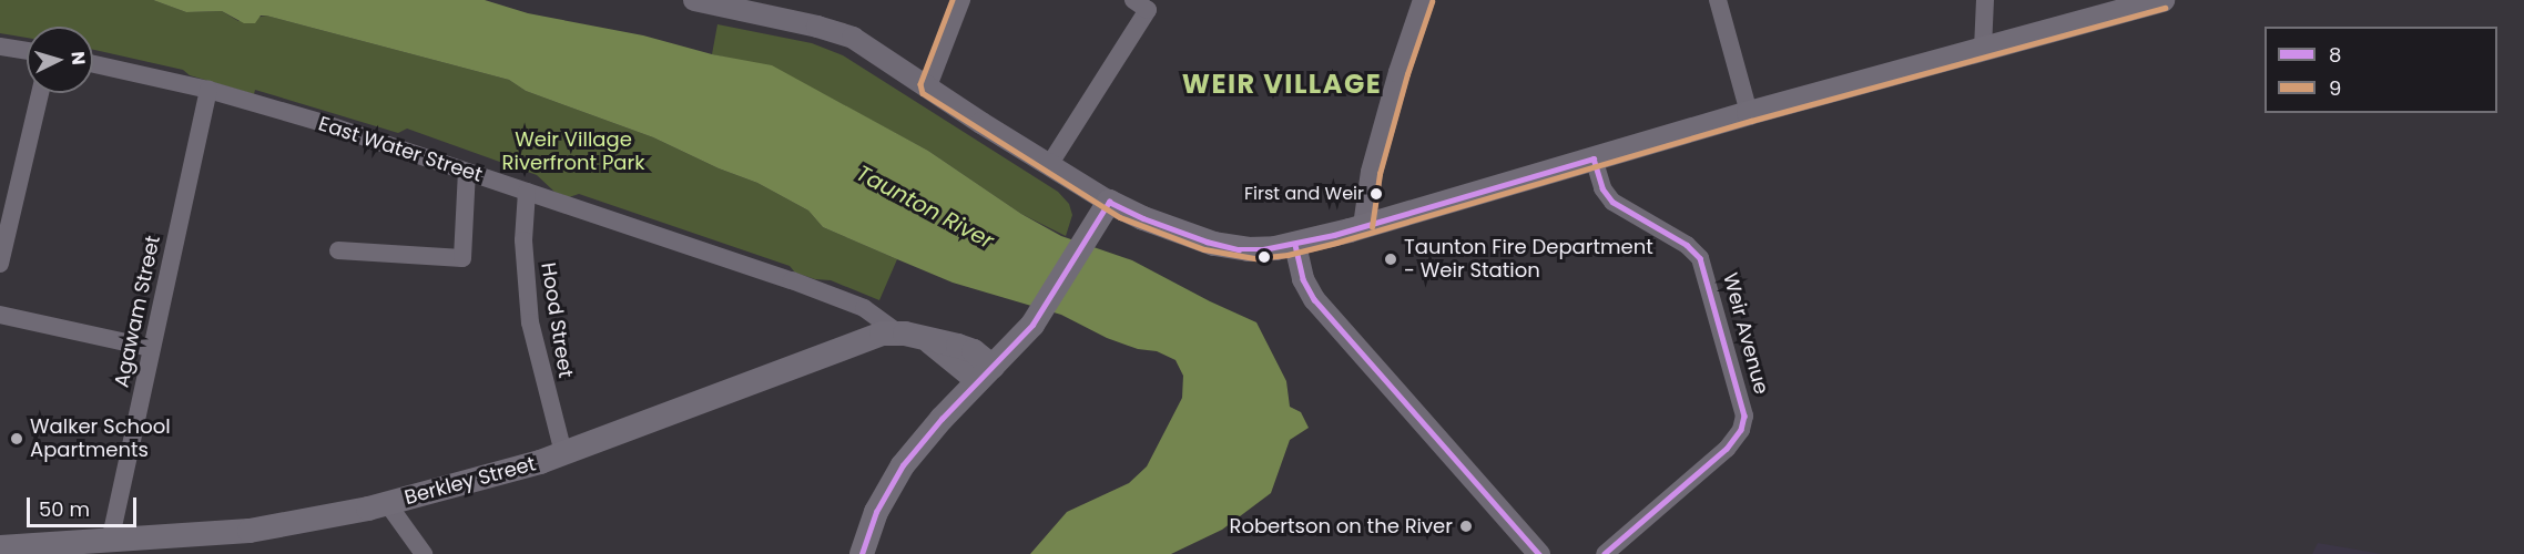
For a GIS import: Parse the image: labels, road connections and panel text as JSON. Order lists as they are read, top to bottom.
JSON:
{
  "streets": {
    "main road": ["East Water Street", "Berkley Street"],
    "street": ["Agawam Street", "Hood Street", "Weir Avenue"]
  },
  "crossings": [
    ["East Water Street", "Agawam Street"],
    ["East Water Street", "Hood Street"],
    ["East Water Street", "Berkley Street"],
    ["Agawam Street", "Berkley Street"],
    ["Hood Street", "Berkley Street"]
  ],
  "districts": ["WEIR VILLAGE"],
  "water": ["Taunton River"],
  "parks": ["Weir Village Riverfront Park"],
  "places": [
    "First and Weir",
    "Taunton Fire Department - Weir Station",
    "Walker School Apartments",
    "Robertson on the River"
  ],
  "lines": ["transit line 9", "transit line 8"],
  "legend": ["8", "9"],
  "scale_bar": "50 m",
  "north": "right"
}
